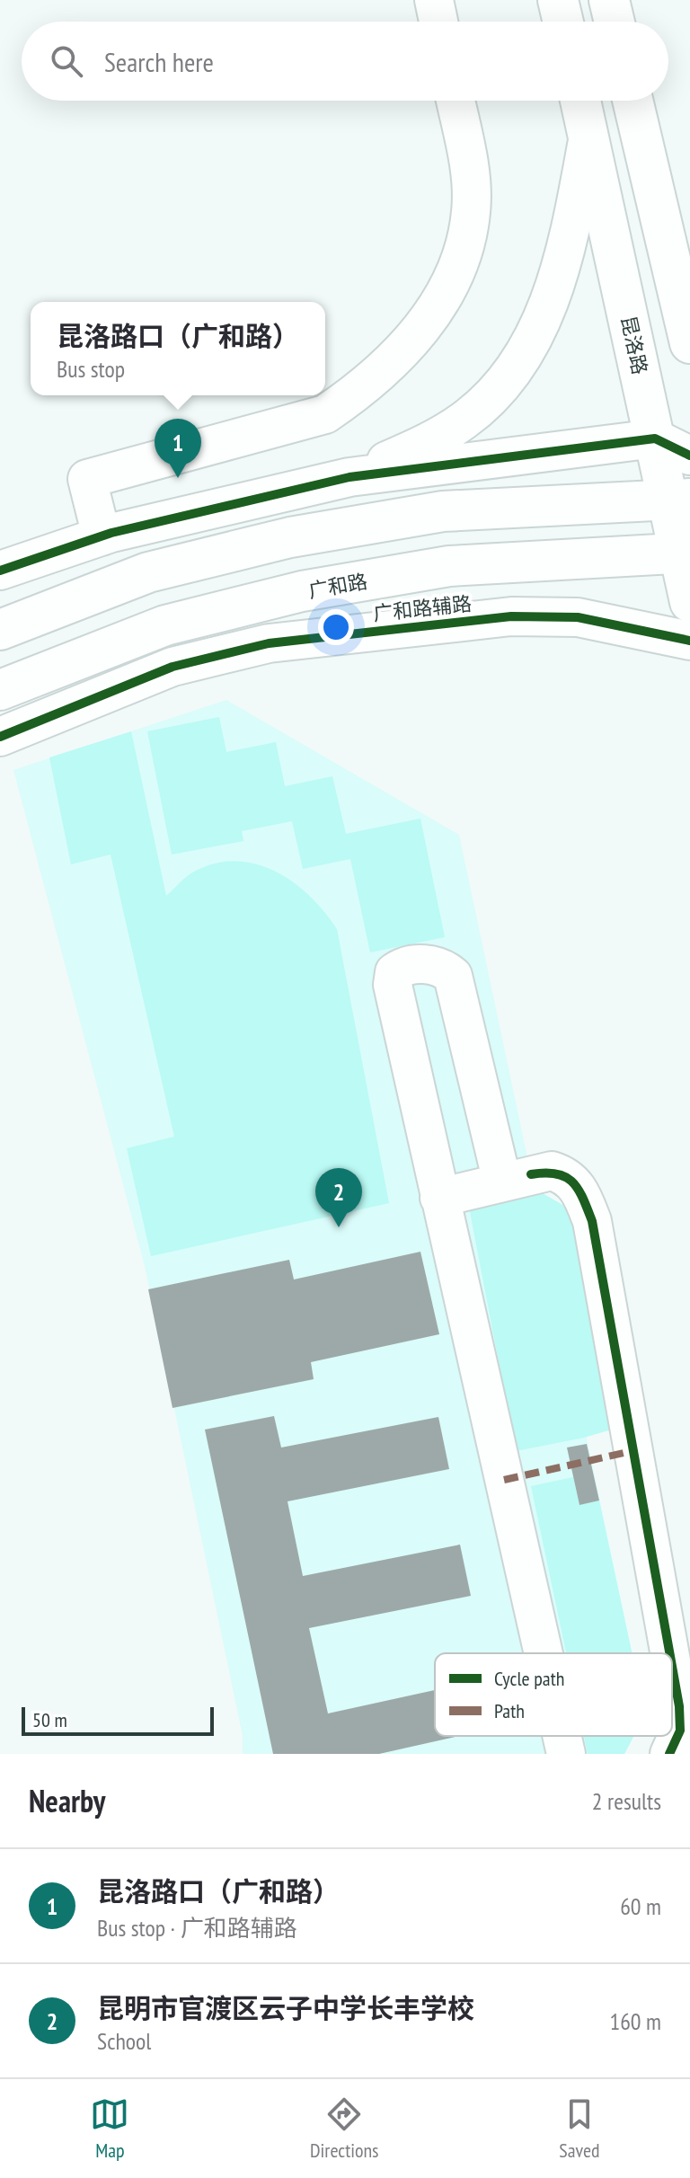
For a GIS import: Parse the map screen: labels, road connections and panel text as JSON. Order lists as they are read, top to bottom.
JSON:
{
  "streets": {
    "main road": ["昆洛路", "广和路"],
    "street": ["广和路辅路"]
  },
  "crossings": [
    ["昆洛路", "广和路"]
  ],
  "legend": ["Cycle path", "Path"],
  "scale_bar": "50 m",
  "page": {
    "search": "Search here",
    "popup": ["昆洛路口（广和路）", "Bus stop"],
    "pins": ["1", "2"],
    "scale": "50 m",
    "heading": ["Nearby", "2 results"],
    "list": [
      {
        "mark": "1",
        "name": "昆洛路口（广和路）",
        "note": "Bus stop · 广和路辅路",
        "value": "60 m"
      },
      {
        "mark": "2",
        "name": "昆明市官渡区云子中学长丰学校",
        "note": "School",
        "value": "160 m"
      }
    ],
    "nav": ["Map", "Directions", "Saved"]
  }
}
